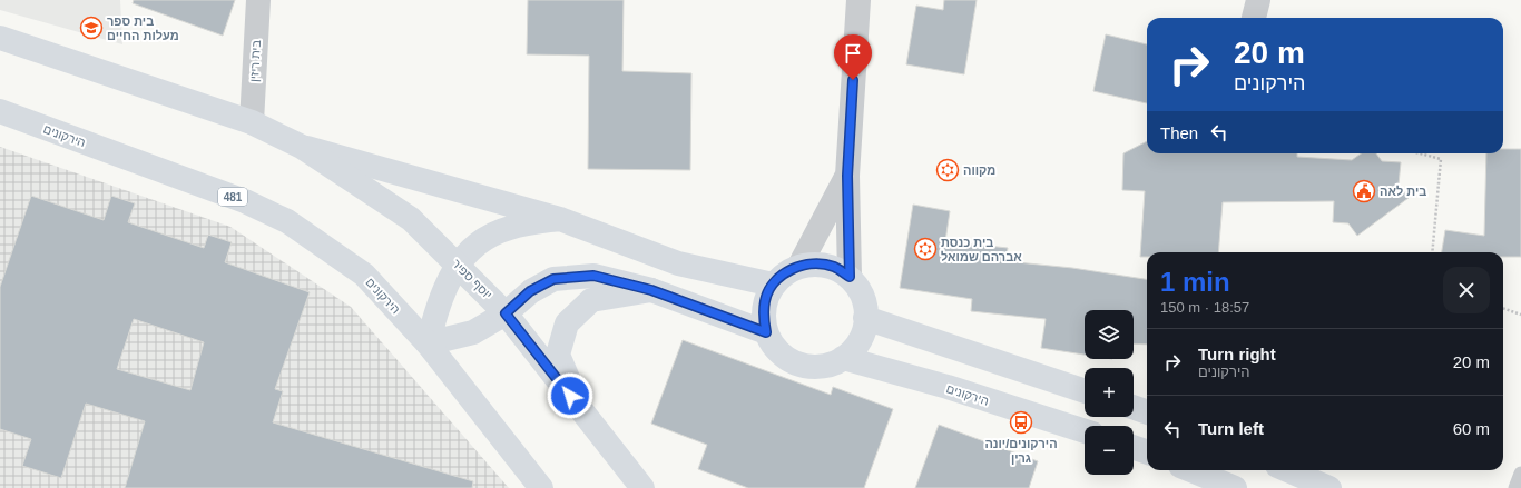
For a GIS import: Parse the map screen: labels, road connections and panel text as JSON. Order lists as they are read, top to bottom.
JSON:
{
  "streets": {
    "street": [
      "בית ריזין",
      "הירקונים",
      "481",
      "יוסף ספיר"
    ]
  },
  "crossings": [
    ["הירקונים", "481"]
  ],
  "places": {
    "school or university": ["בית ספר מעלות החיים"],
    "synagogue": ["מקווה", "בית כנסת אברהם שמואל"],
    "public building": ["בית לאה"],
    "bus stop": ["הירקונים/יונה גרין"]
  },
  "page": {
    "turn": ["20 m", "הירקונים"],
    "then": "Then",
    "heading": ["1 min", "150 m · 18:57"],
    "map_buttons": ["+", "−"],
    "list": [
      {
        "name": "Turn right",
        "note": "הירקונים",
        "value": "20 m"
      },
      {
        "name": "Turn left",
        "value": "60 m"
      }
    ]
  }
}
